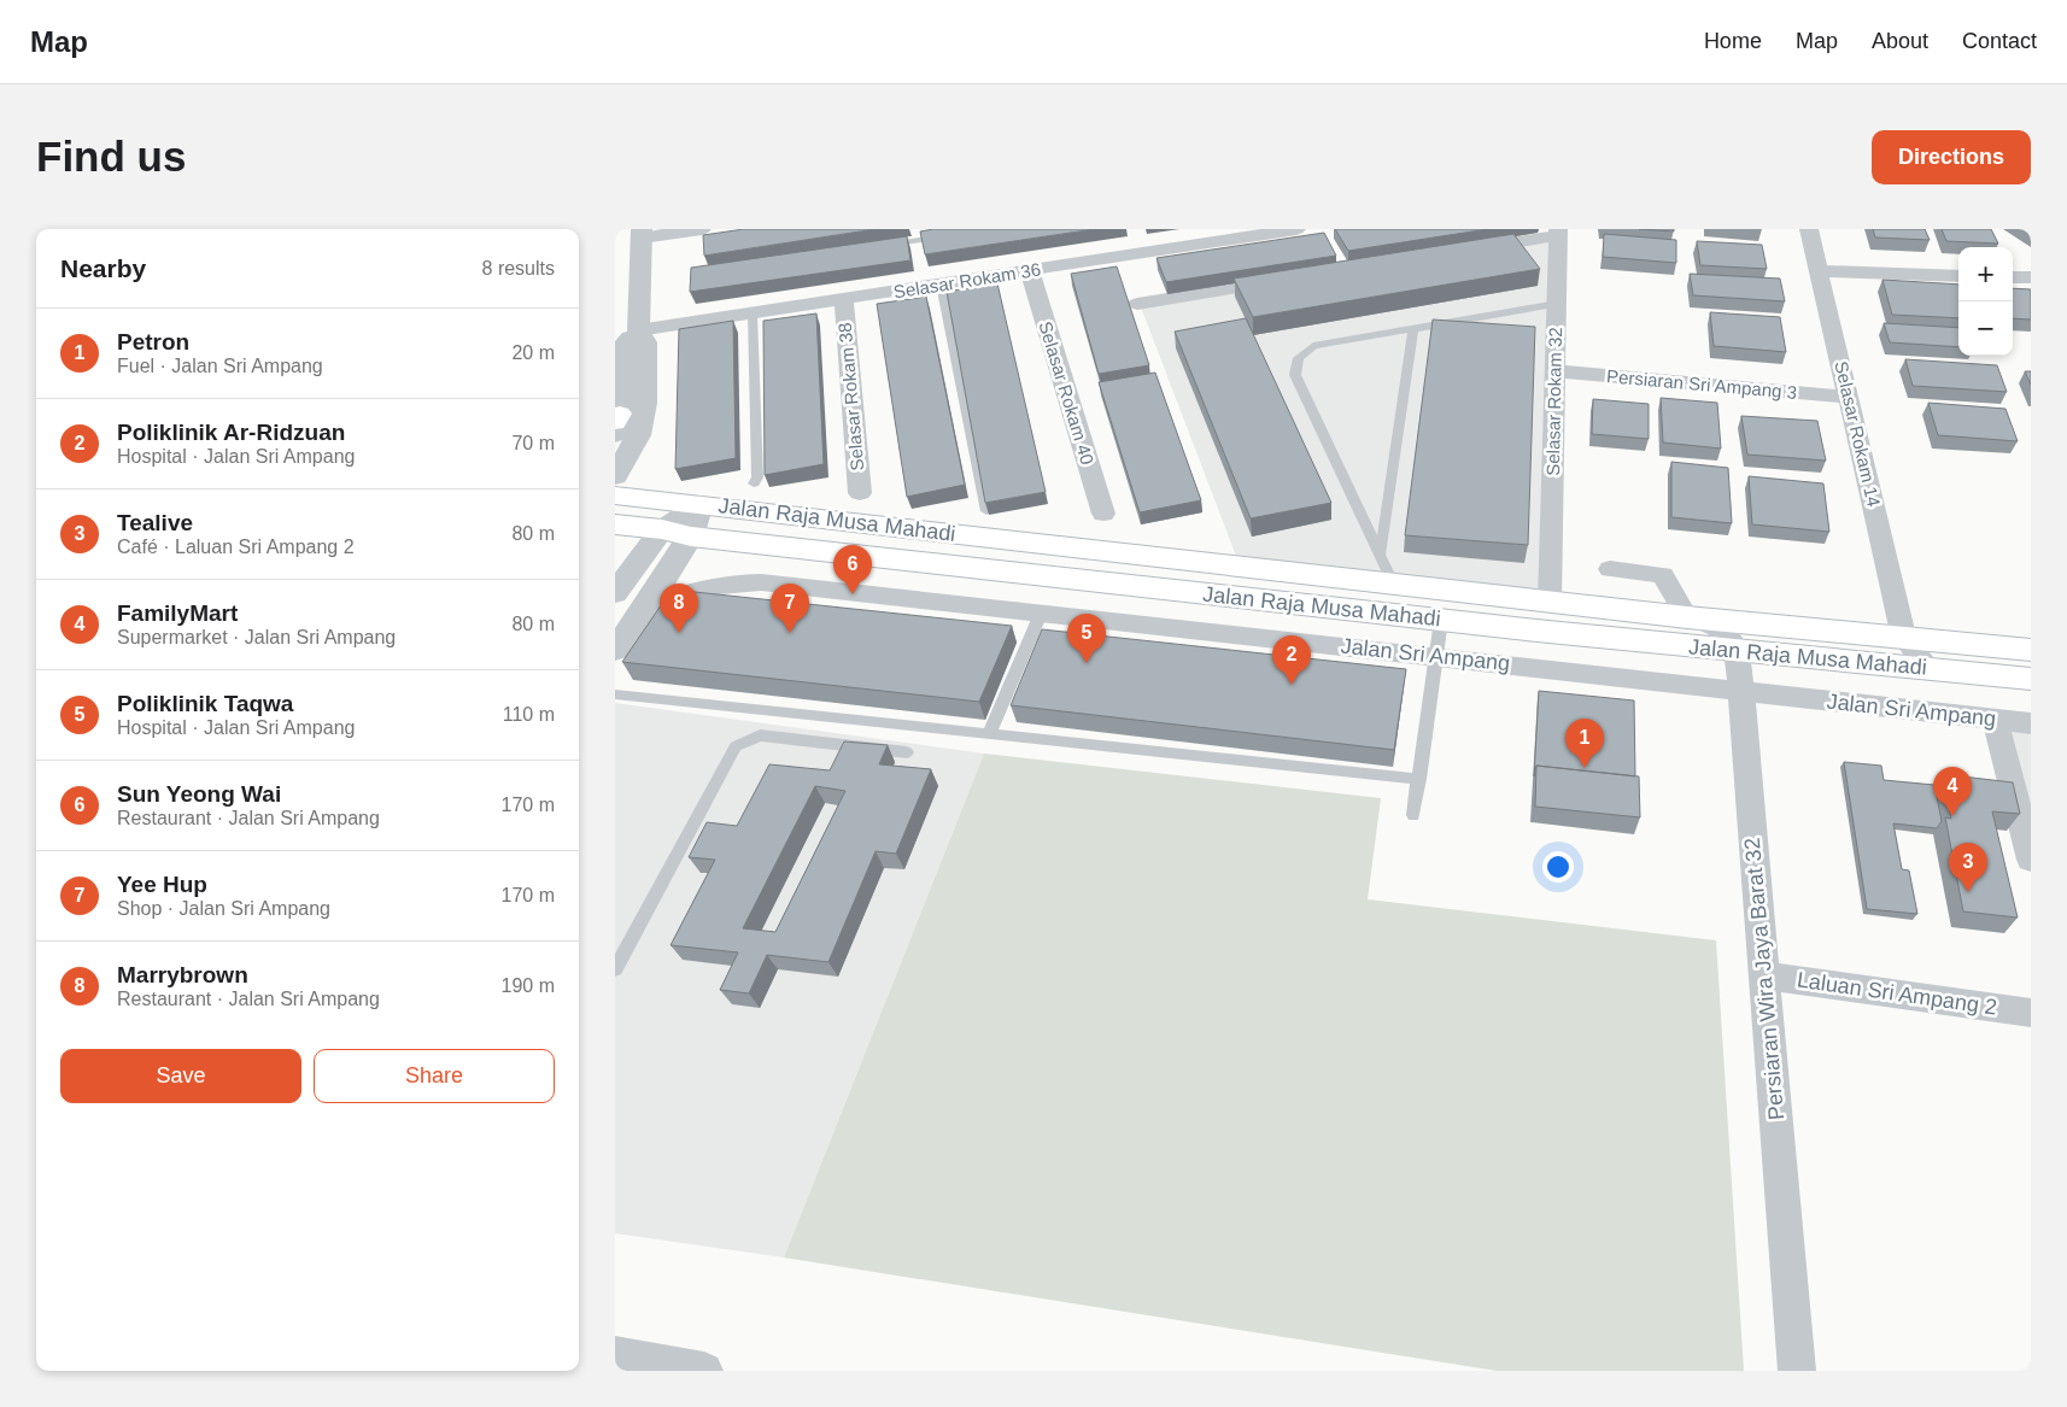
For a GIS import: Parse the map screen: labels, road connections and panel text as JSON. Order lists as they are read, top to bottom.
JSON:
{
  "streets": {
    "main road": ["Jalan Raja Musa Mahadi"],
    "street": [
      "Selasar Rokam 36",
      "Persiaran Sri Ampang 3",
      "Selasar Rokam 40",
      "Selasar Rokam 38",
      "Selasar Rokam 32",
      "Selasar Rokam 14",
      "Jalan Sri Ampang",
      "Persiaran Wira Jaya Barat 32",
      "Laluan Sri Ampang 2"
    ]
  },
  "crossings": [
    ["Selasar Rokam 36", "Selasar Rokam 40"],
    ["Selasar Rokam 36", "Selasar Rokam 38"],
    ["Persiaran Sri Ampang 3", "Selasar Rokam 32"],
    ["Persiaran Sri Ampang 3", "Selasar Rokam 14"],
    ["Selasar Rokam 32", "Jalan Raja Musa Mahadi"],
    ["Selasar Rokam 14", "Jalan Raja Musa Mahadi"],
    ["Jalan Raja Musa Mahadi", "Persiaran Wira Jaya Barat 32"],
    ["Jalan Sri Ampang", "Persiaran Wira Jaya Barat 32"],
    ["Persiaran Wira Jaya Barat 32", "Laluan Sri Ampang 2"]
  ],
  "page": {
    "header": "Map",
    "nav": [
      "Home",
      "Map",
      "About",
      "Contact"
    ],
    "buttons": [
      "Directions",
      ["Save", "Share"]
    ],
    "title": "Find us",
    "heading": ["Nearby", "8 results"],
    "map_buttons": ["+", "−"],
    "list": [
      {
        "mark": "1",
        "name": "Petron",
        "note": "Fuel · Jalan Sri Ampang",
        "value": "20 m"
      },
      {
        "mark": "2",
        "name": "Poliklinik Ar-Ridzuan",
        "note": "Hospital · Jalan Sri Ampang",
        "value": "70 m"
      },
      {
        "mark": "3",
        "name": "Tealive",
        "note": "Café · Laluan Sri Ampang 2",
        "value": "80 m"
      },
      {
        "mark": "4",
        "name": "FamilyMart",
        "note": "Supermarket · Jalan Sri Ampang",
        "value": "80 m"
      },
      {
        "mark": "5",
        "name": "Poliklinik Taqwa",
        "note": "Hospital · Jalan Sri Ampang",
        "value": "110 m"
      },
      {
        "mark": "6",
        "name": "Sun Yeong Wai",
        "note": "Restaurant · Jalan Sri Ampang",
        "value": "170 m"
      },
      {
        "mark": "7",
        "name": "Yee Hup",
        "note": "Shop · Jalan Sri Ampang",
        "value": "170 m"
      },
      {
        "mark": "8",
        "name": "Marrybrown",
        "note": "Restaurant · Jalan Sri Ampang",
        "value": "190 m"
      }
    ],
    "pins": [
      "6",
      "7",
      "8",
      "5",
      "2",
      "1",
      "4",
      "3"
    ]
  }
}
